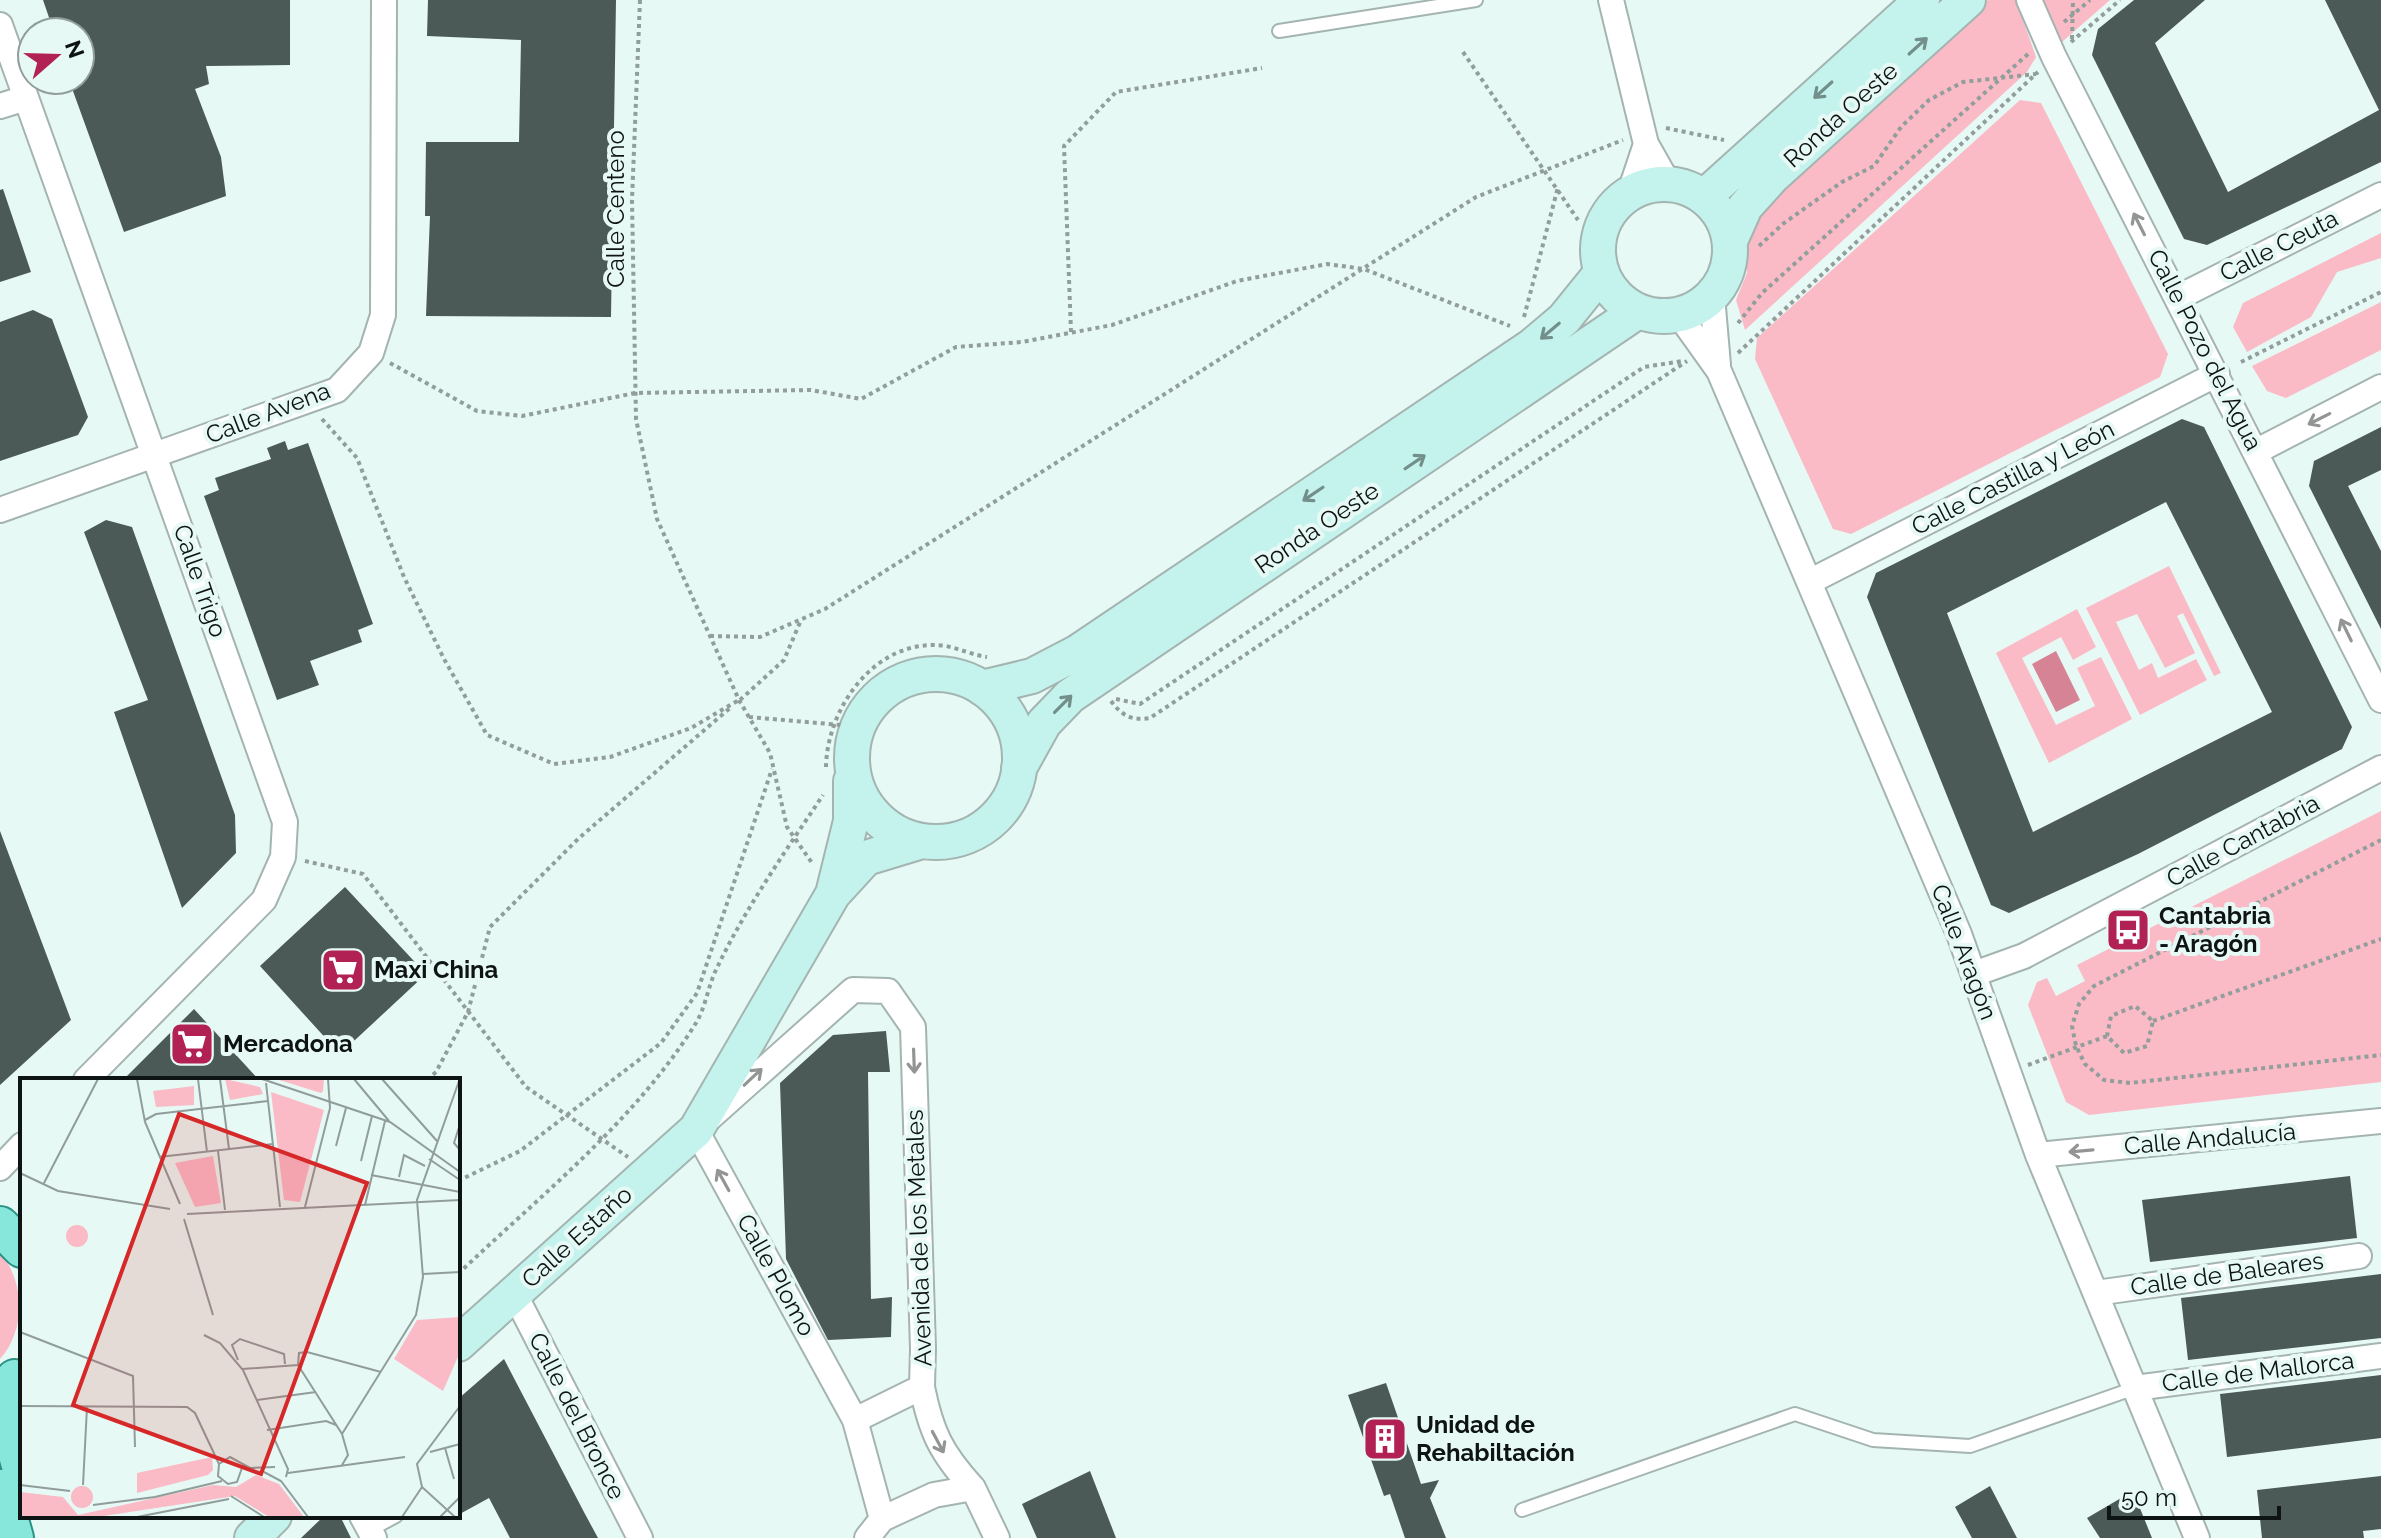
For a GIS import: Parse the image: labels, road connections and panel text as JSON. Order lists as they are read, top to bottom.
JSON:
{
  "streets": {
    "main road": ["Ronda Oeste", "Calle Estaño"],
    "street": [
      "Calle Ceuta",
      "Calle Pozo del Agua",
      "Calle Avena",
      "Calle Castilla y León",
      "Calle Trigo",
      "Calle Cantabria",
      "Calle Aragón",
      "Calle Andalucía",
      "Avenida de los Metales",
      "Calle de Baleares",
      "Calle Plomo",
      "Calle de Mallorca",
      "Calle del Bronce"
    ],
    "path": ["Calle Centeno"]
  },
  "crossings": [
    ["Ronda Oeste", "Calle Aragón"],
    ["Ronda Oeste", "Calle Estaño"],
    ["Calle Centeno", "Calle Estaño"],
    ["Calle Ceuta", "Calle Pozo del Agua"],
    ["Calle Pozo del Agua", "Calle Castilla y León"],
    ["Calle Avena", "Calle Trigo"],
    ["Calle Castilla y León", "Calle Aragón"],
    ["Calle Cantabria", "Calle Aragón"],
    ["Calle Aragón", "Calle Andalucía"],
    ["Calle Aragón", "Calle de Baleares"],
    ["Calle Aragón", "Calle de Mallorca"],
    ["Calle Estaño", "Avenida de los Metales"],
    ["Calle Estaño", "Calle Plomo"],
    ["Calle Estaño", "Calle del Bronce"],
    ["Avenida de los Metales", "Calle Plomo"]
  ],
  "one_way": [
    "Calle Pozo del Agua",
    "Calle Andalucía",
    "Avenida de los Metales",
    "Calle Plomo"
  ],
  "places": {
    "bus stop": ["Cantabria - Aragón"],
    "supermarket": ["Maxi China", "Mercadona"],
    "building": ["Unidad de Rehabiltación"]
  },
  "scale_bar": "50 m",
  "north": "right"
}
